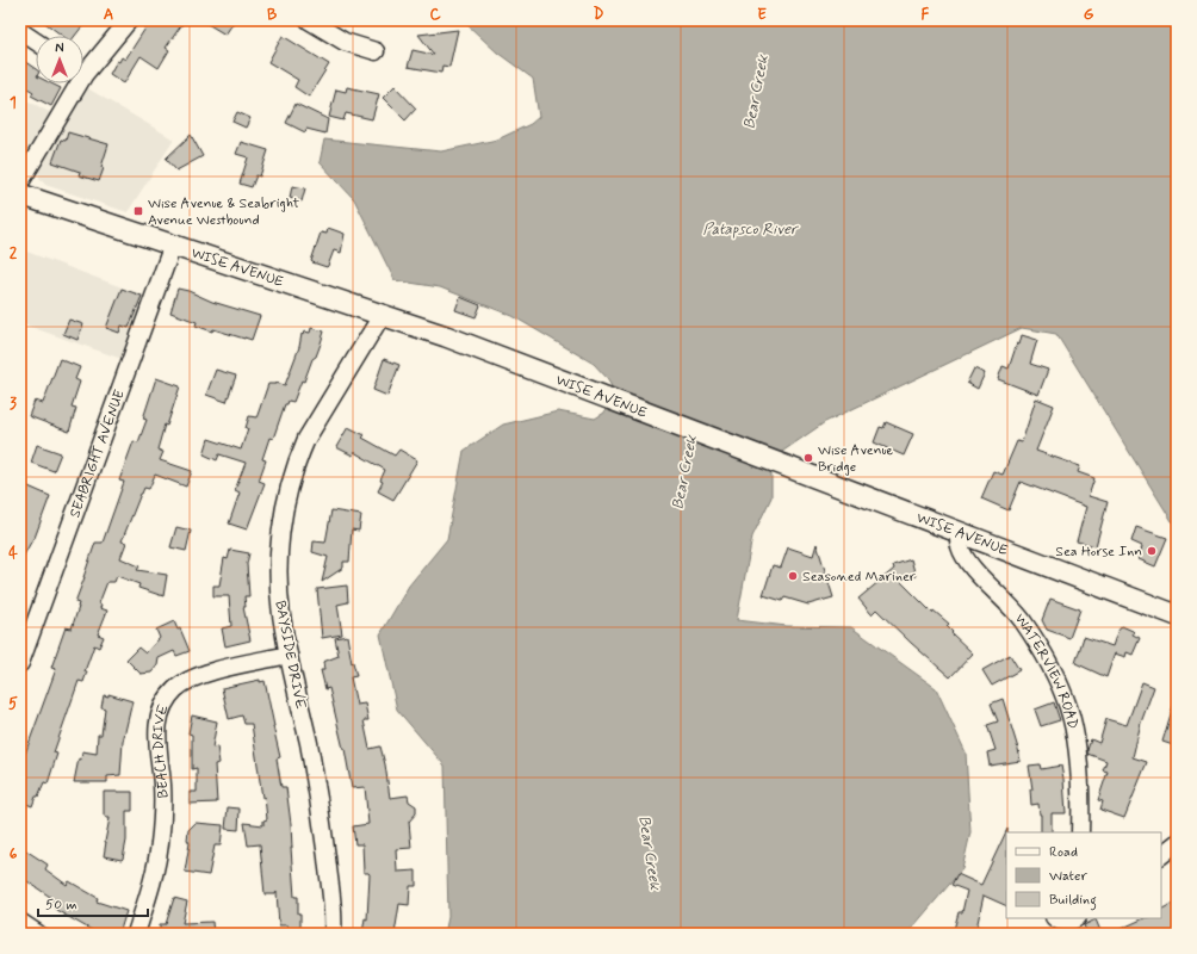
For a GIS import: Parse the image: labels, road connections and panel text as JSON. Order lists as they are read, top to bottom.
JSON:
{
  "streets": {
    "main road": ["WISE AVENUE"],
    "street": [
      "SEABRIGHT AVENUE",
      "BAYSIDE DRIVE",
      "WATERVIEW ROAD",
      "BEACH DRIVE"
    ]
  },
  "crossings": [
    ["WISE AVENUE", "SEABRIGHT AVENUE"],
    ["WISE AVENUE", "BAYSIDE DRIVE"],
    ["WISE AVENUE", "WATERVIEW ROAD"],
    ["BAYSIDE DRIVE", "BEACH DRIVE"]
  ],
  "water": ["Bear Creek", "Patapsco River"],
  "places": {
    "transit": ["Wise Avenue & Seabright Avenue Westbound"],
    "other": ["Wise Avenue Bridge", "Sea Horse Inn", "Seasoned Mariner"]
  },
  "legend": ["Road", "Water", "Building"],
  "scale_bar": "50 m",
  "north": "top",
  "grid": {
    "columns": [
      "A",
      "B",
      "C",
      "D",
      "E",
      "F",
      "G"
    ],
    "rows": [
      "1",
      "2",
      "3",
      "4",
      "5",
      "6"
    ]
  }
}
